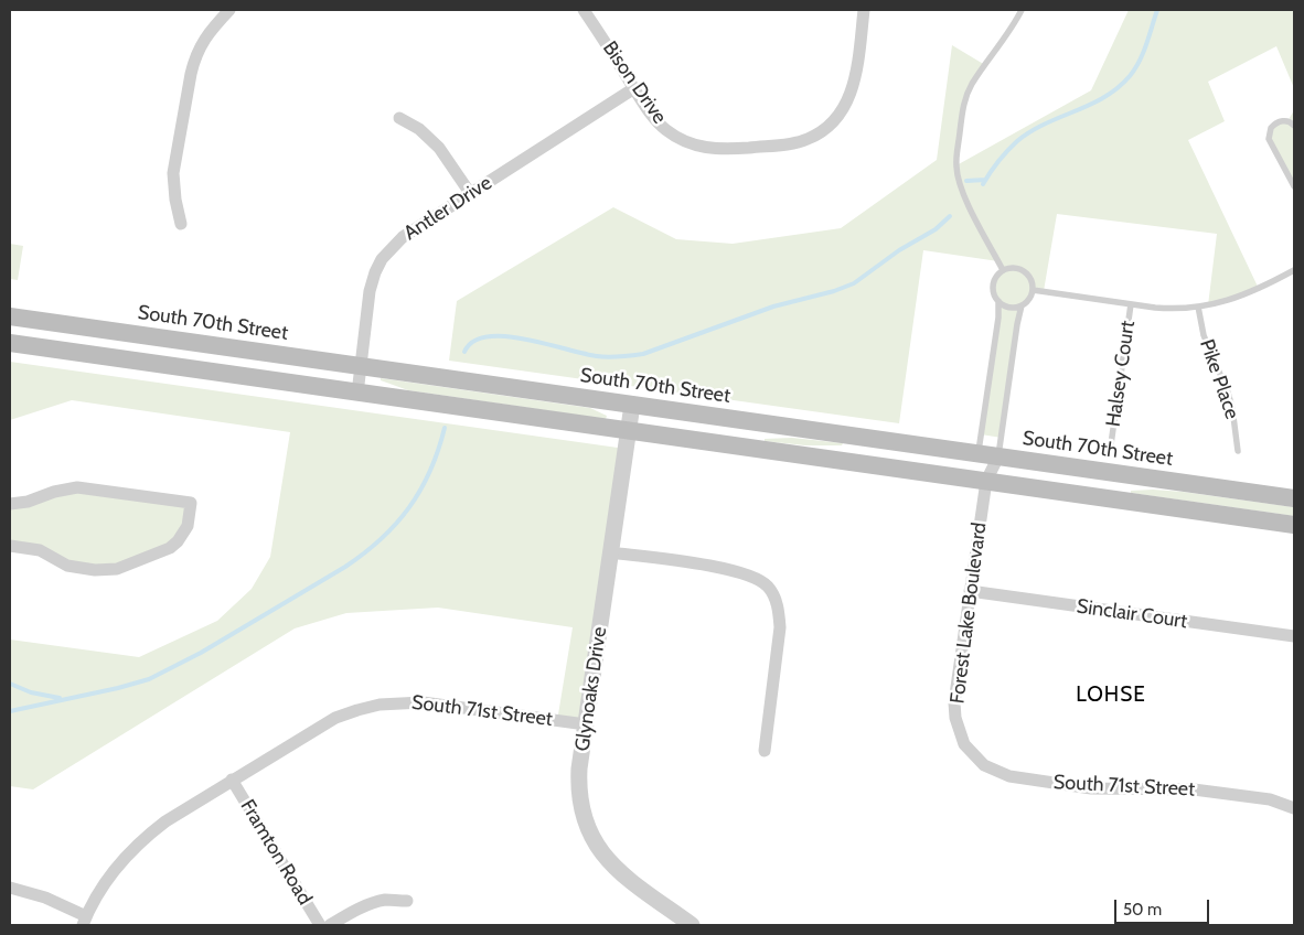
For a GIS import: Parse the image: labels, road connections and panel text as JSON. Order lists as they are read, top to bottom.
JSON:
{
  "streets": {
    "main road": ["South 70th Street"],
    "street": [
      "Bison Drive",
      "Antler Drive",
      "Forest Lake Boulevard",
      "Sinclair Court",
      "Glynoaks Drive",
      "South 71st Street",
      "Framton Road"
    ],
    "lane": ["Halsey Court", "Pike Place"]
  },
  "crossings": [
    ["Bison Drive", "Antler Drive"],
    ["Antler Drive", "South 70th Street"],
    ["South 70th Street", "Forest Lake Boulevard"],
    ["South 70th Street", "Glynoaks Drive"],
    ["Forest Lake Boulevard", "Sinclair Court"],
    ["Forest Lake Boulevard", "South 71st Street"],
    ["Glynoaks Drive", "South 71st Street"],
    ["South 71st Street", "Framton Road"]
  ],
  "districts": ["LOHSE"],
  "scale_bar": "50 m"
}
